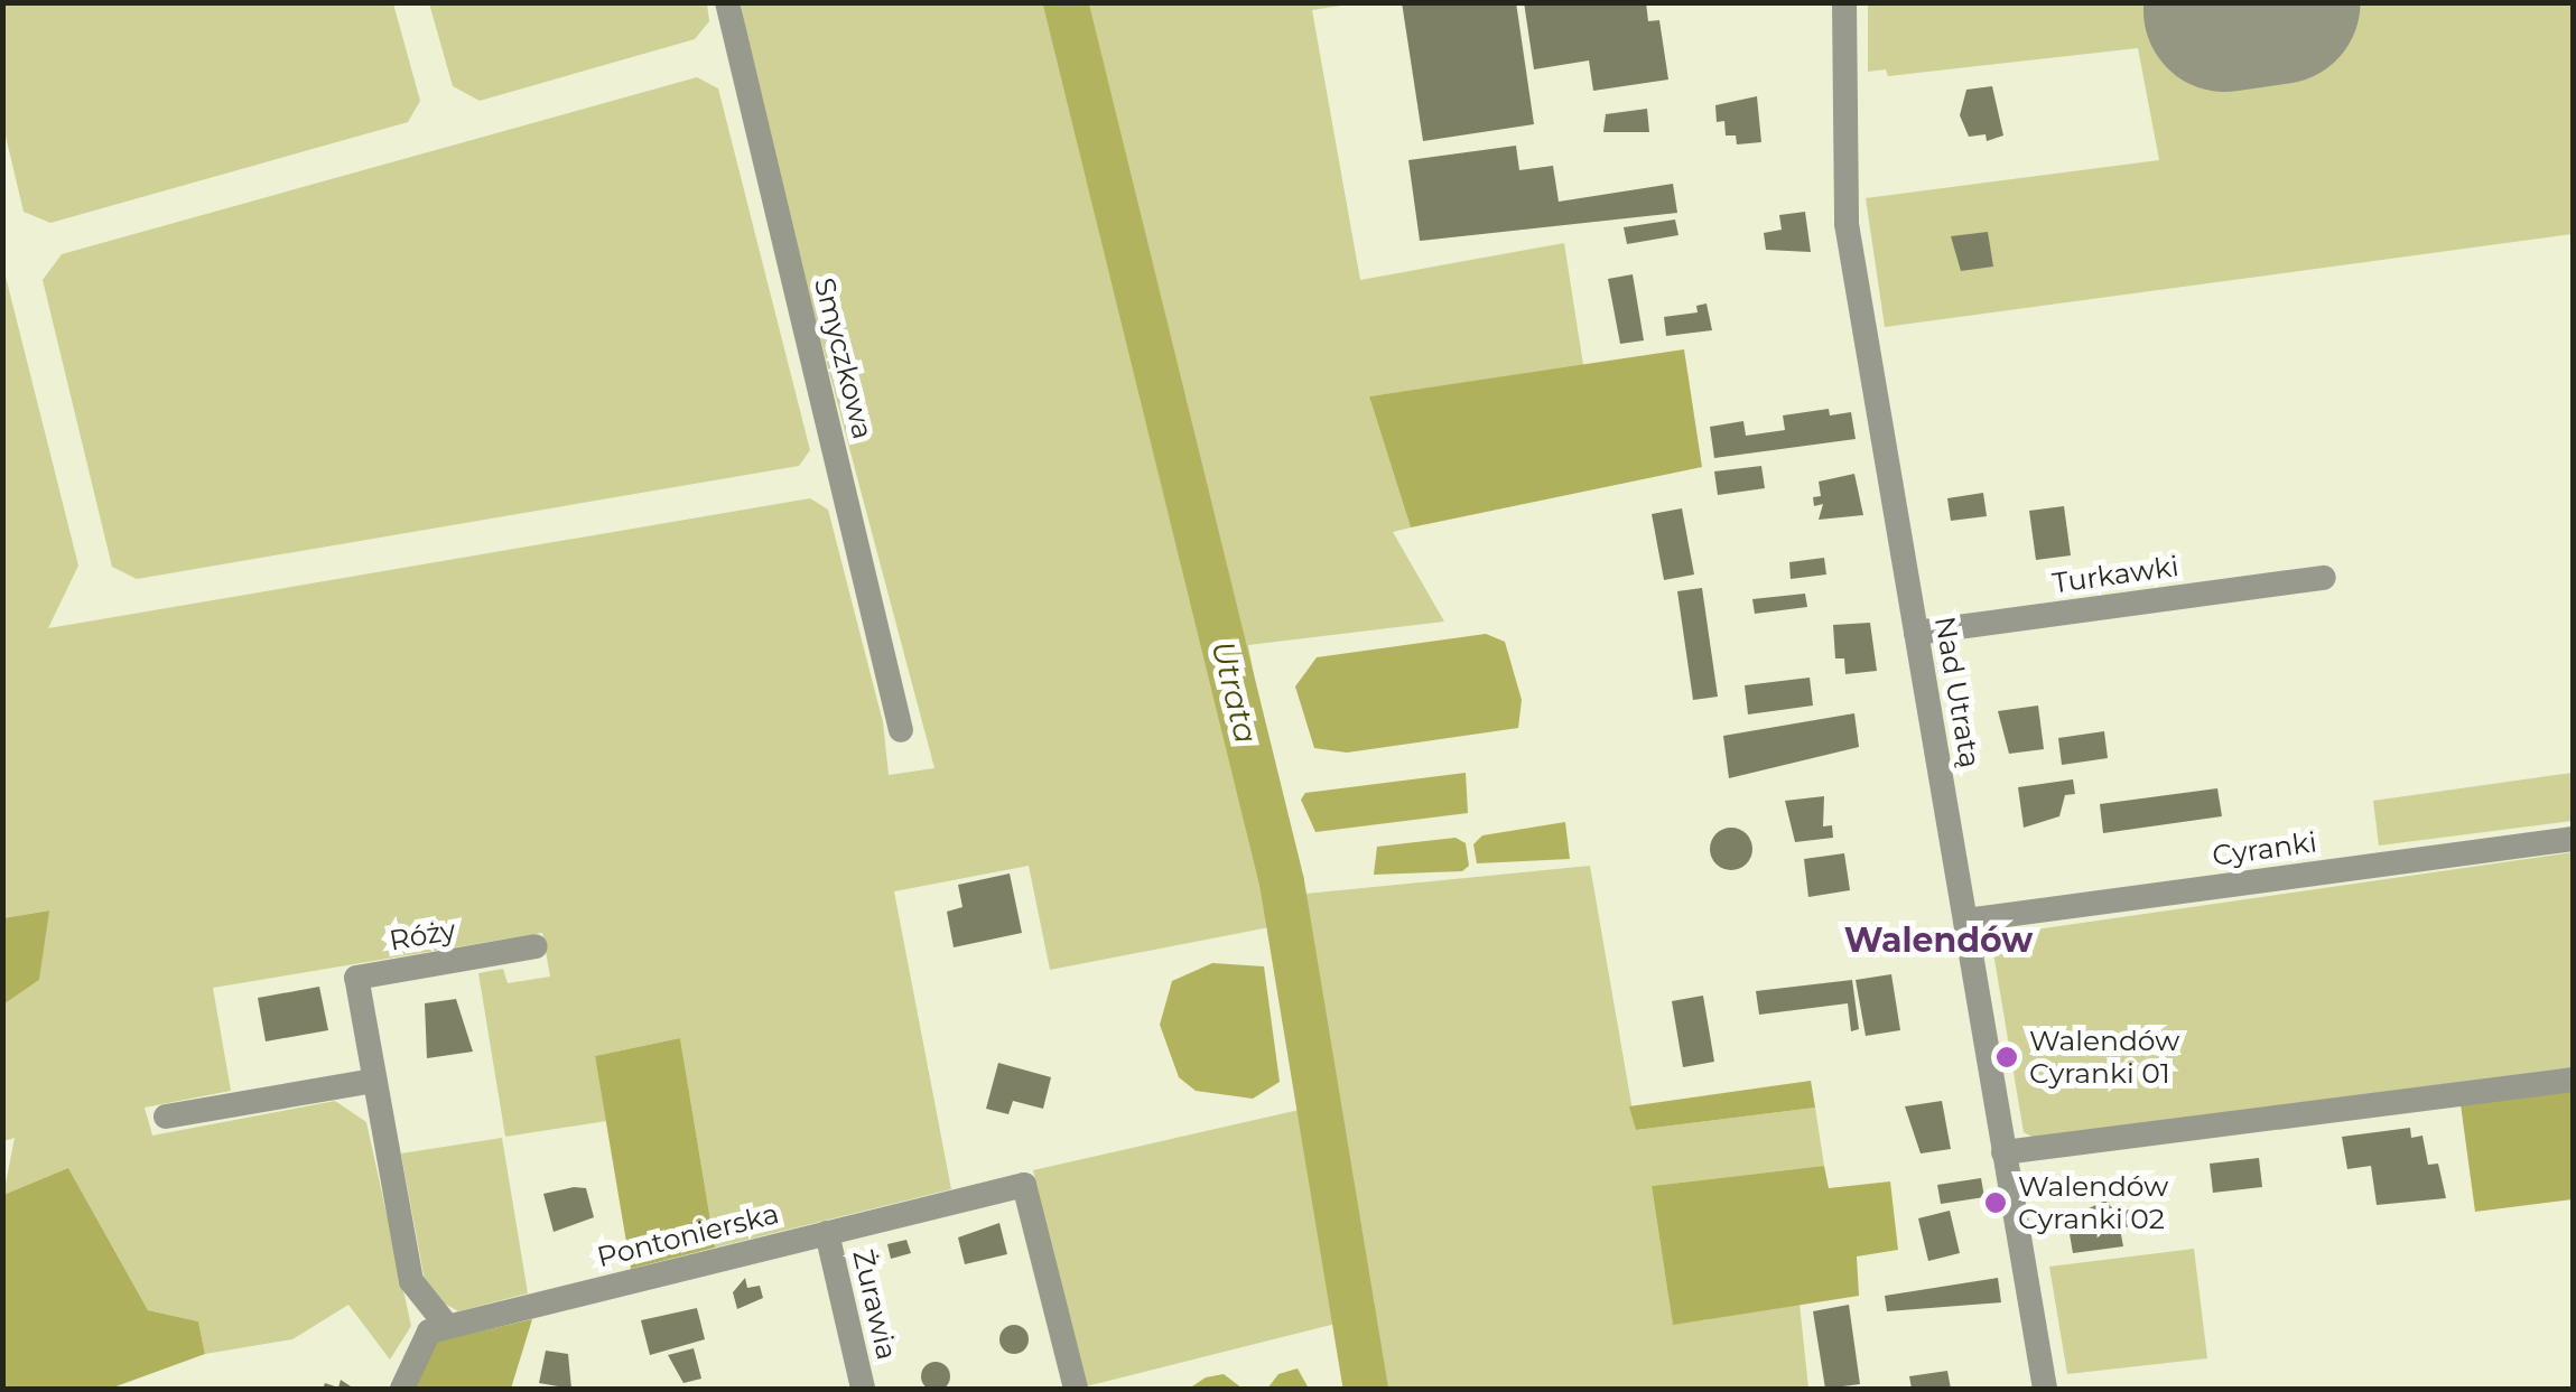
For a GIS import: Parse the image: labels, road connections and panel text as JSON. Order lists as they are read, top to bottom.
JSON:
{
  "streets": {
    "street": [
      "Smyczkowa",
      "Turkawki",
      "Nad Utratą",
      "Cyranki",
      "Róży",
      "Pontonierska",
      "Żurawia"
    ]
  },
  "crossings": [
    ["Turkawki", "Nad Utratą"],
    ["Nad Utratą", "Cyranki"],
    ["Róży", "Pontonierska"],
    ["Pontonierska", "Żurawia"]
  ],
  "districts": ["Walendów"],
  "water": ["Utrata"],
  "places": ["Walendów Cyranki 01", "Walendów Cyranki 02"]
}
